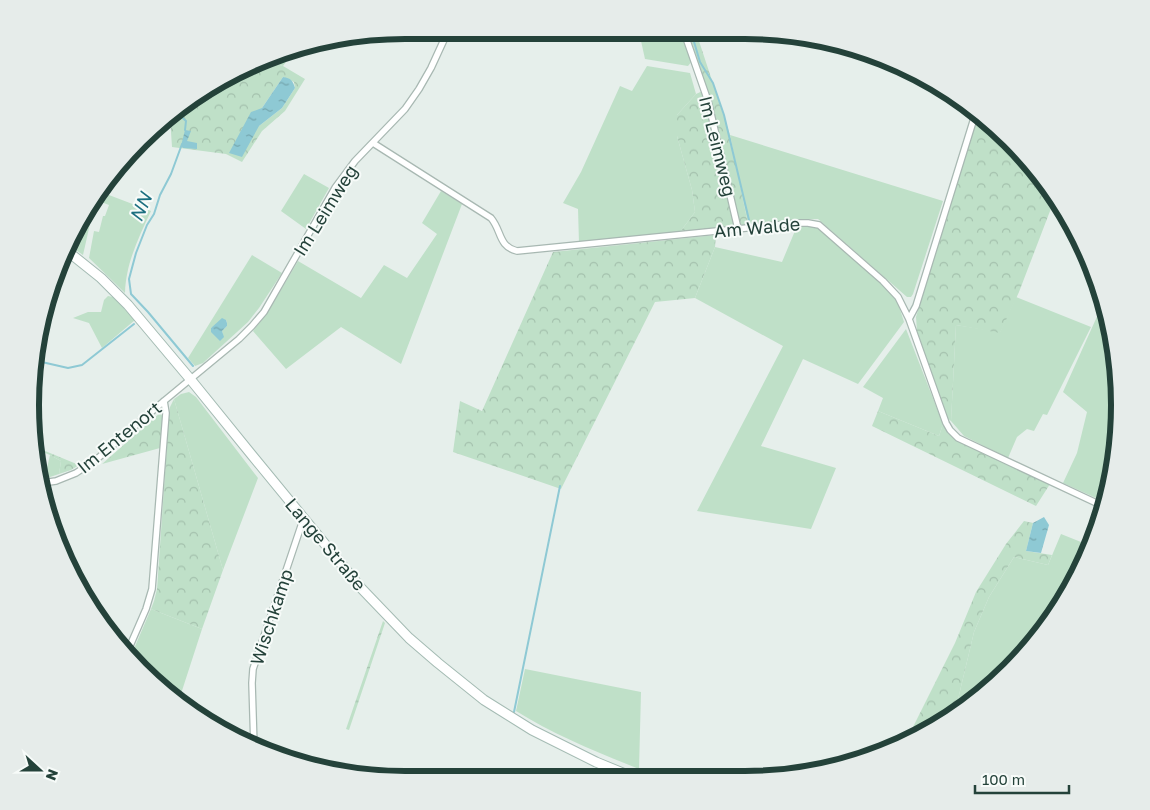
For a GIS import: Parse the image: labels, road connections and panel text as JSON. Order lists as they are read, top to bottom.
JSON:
{
  "streets": {
    "street": [
      "Im Leimweg",
      "Am Walde",
      "Im Entenort",
      "Lange Straße",
      "Wischkamp"
    ]
  },
  "crossings": [
    ["Im Leimweg", "Am Walde"],
    ["Im Leimweg", "Im Entenort"],
    ["Im Leimweg", "Lange Straße"],
    ["Im Entenort", "Lange Straße"],
    ["Lange Straße", "Wischkamp"]
  ],
  "water": ["NN"],
  "scale_bar": "100 m",
  "north": "right"
}
